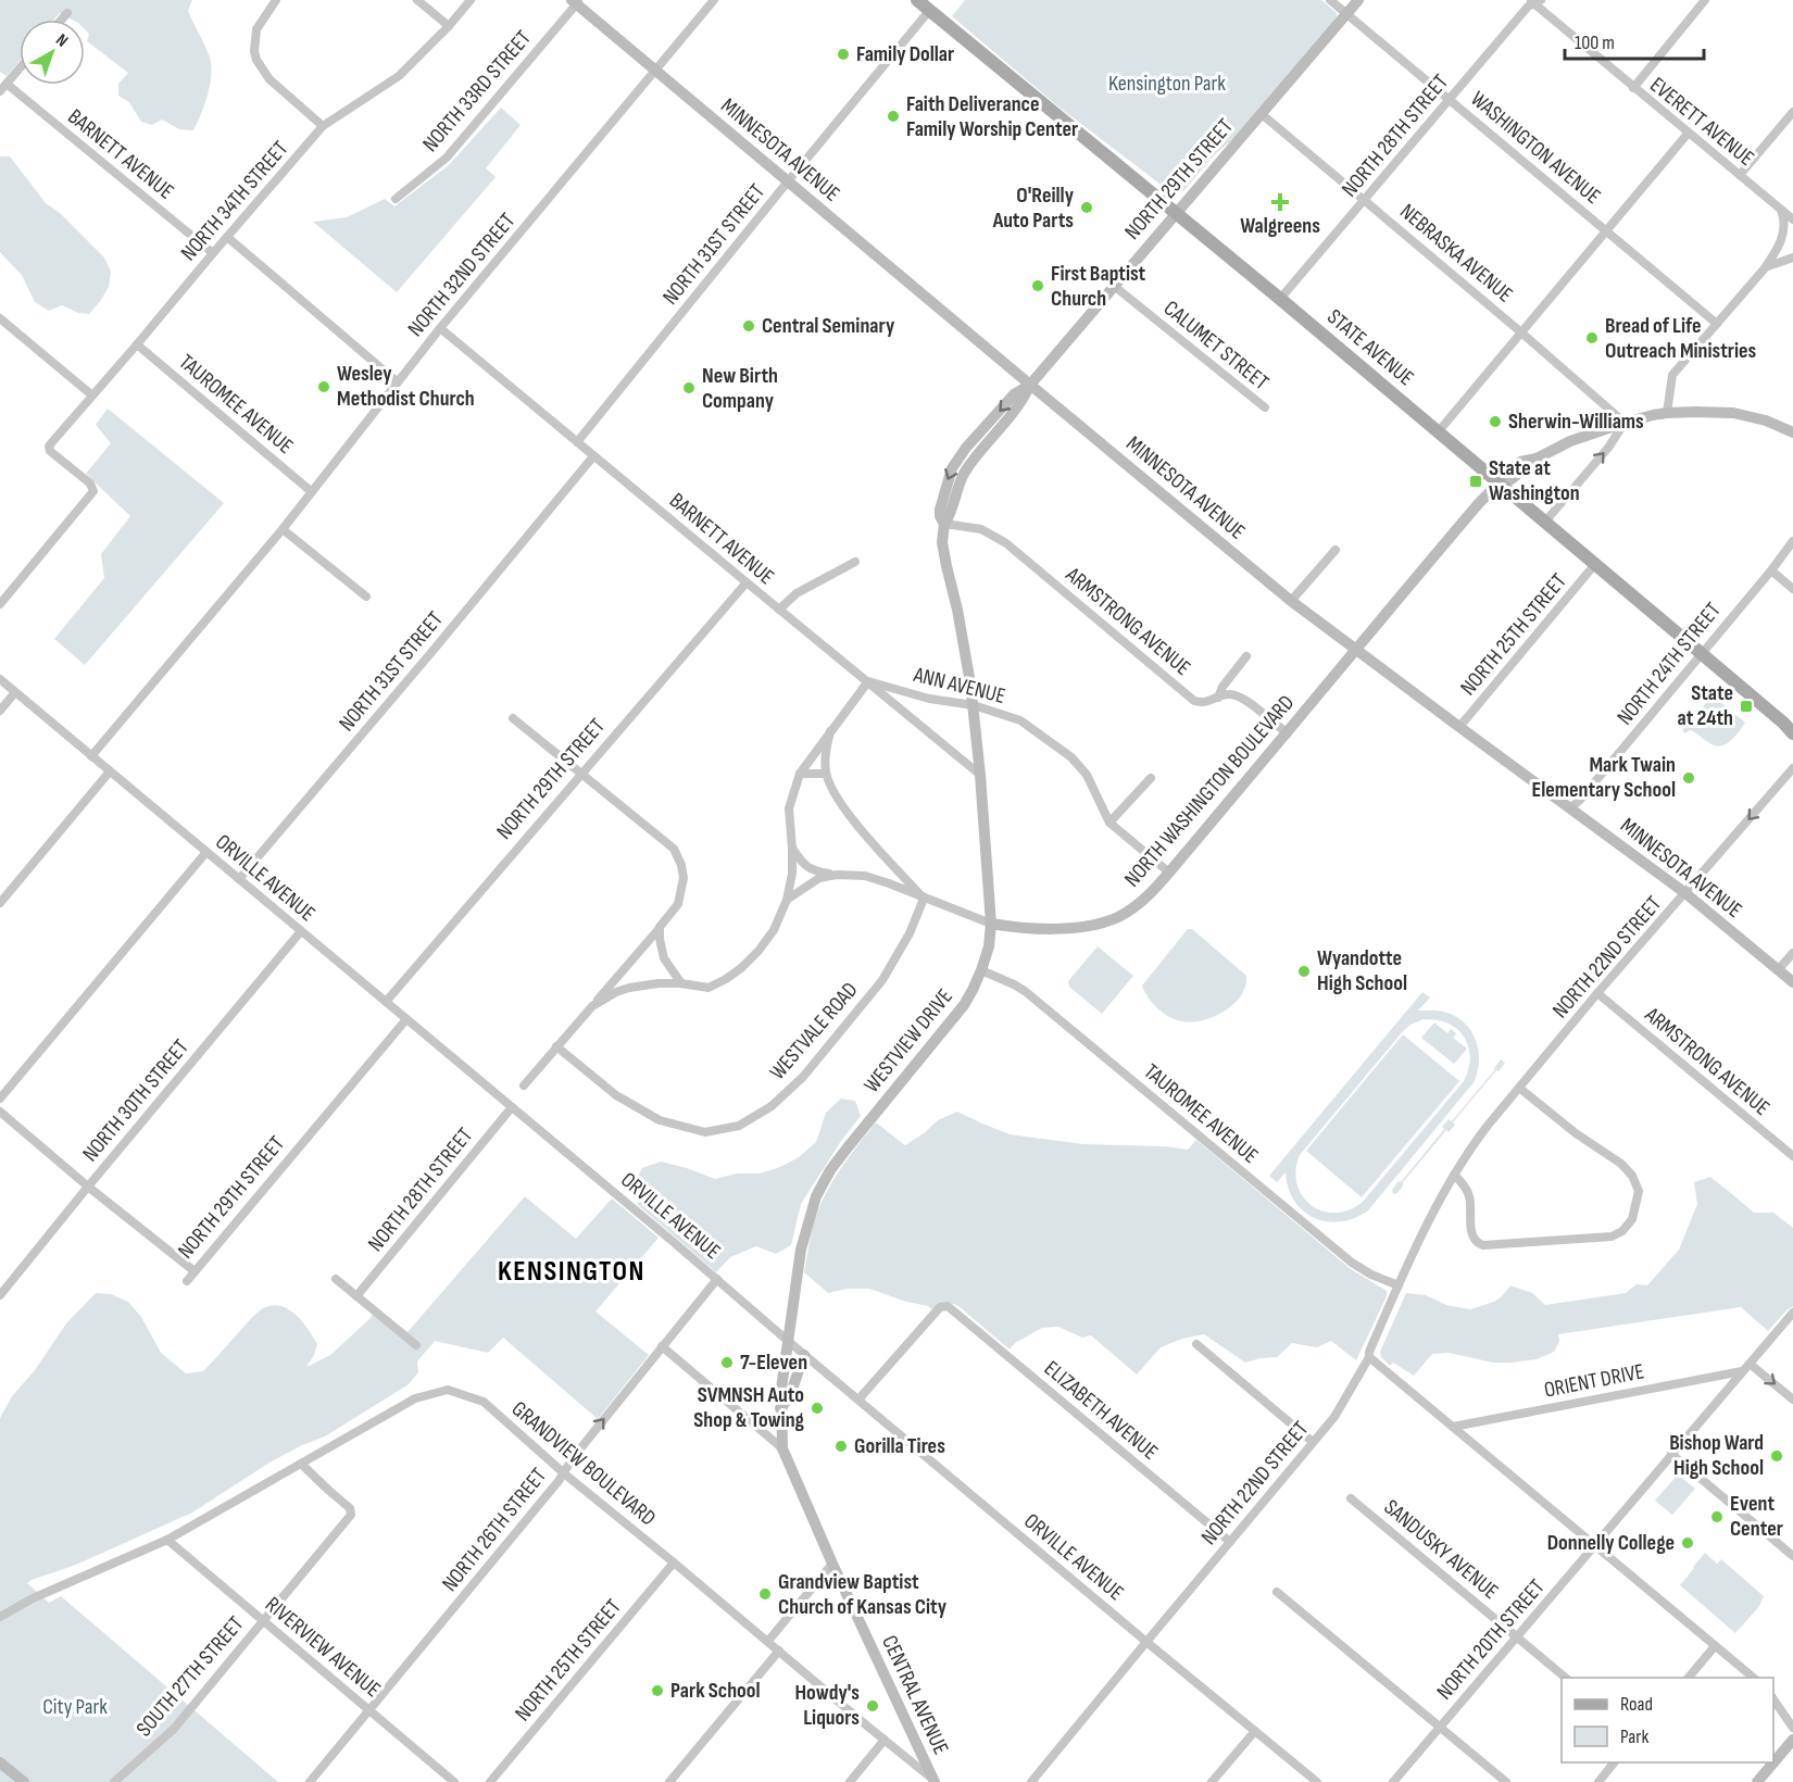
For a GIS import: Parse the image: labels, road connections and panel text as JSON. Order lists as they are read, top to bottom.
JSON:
{
  "streets": {
    "main road": [
      "MINNESOTA AVENUE",
      "NORTH 29TH STREET",
      "STATE AVENUE",
      "NORTH WASHINGTON BOULEVARD",
      "WESTVIEW DRIVE",
      "CENTRAL AVENUE"
    ],
    "street": [
      "NORTH 33RD STREET",
      "EVERETT AVENUE",
      "NORTH 28TH STREET",
      "WASHINGTON AVENUE",
      "BARNETT AVENUE",
      "NORTH 34TH STREET",
      "NORTH 31ST STREET",
      "NEBRASKA AVENUE",
      "NORTH 32ND STREET",
      "CALUMET STREET",
      "TAUROMEE AVENUE",
      "ARMSTRONG AVENUE",
      "NORTH 25TH STREET",
      "NORTH 24TH STREET",
      "ANN AVENUE",
      "ORVILLE AVENUE",
      "NORTH 22ND STREET",
      "WESTVALE ROAD",
      "NORTH 30TH STREET",
      "ORIENT DRIVE",
      "ELIZABETH AVENUE",
      "GRANDVIEW BOULEVARD",
      "NORTH 26TH STREET",
      "SANDUSKY AVENUE",
      "NORTH 20TH STREET",
      "RIVERVIEW AVENUE",
      "SOUTH 27TH STREET"
    ]
  },
  "crossings": [
    ["NORTH 33RD STREET", "MINNESOTA AVENUE"],
    ["EVERETT AVENUE", "NORTH 28TH STREET"],
    ["NORTH 28TH STREET", "WASHINGTON AVENUE"],
    ["NORTH 28TH STREET", "NEBRASKA AVENUE"],
    ["NORTH 28TH STREET", "STATE AVENUE"],
    ["NORTH 28TH STREET", "ORVILLE AVENUE"],
    ["WASHINGTON AVENUE", "NORTH 29TH STREET"],
    ["MINNESOTA AVENUE", "NORTH 29TH STREET"],
    ["MINNESOTA AVENUE", "NORTH 31ST STREET"],
    ["MINNESOTA AVENUE", "NORTH 32ND STREET"],
    ["MINNESOTA AVENUE", "NORTH 25TH STREET"],
    ["MINNESOTA AVENUE", "NORTH 24TH STREET"],
    ["MINNESOTA AVENUE", "NORTH WASHINGTON BOULEVARD"],
    ["MINNESOTA AVENUE", "NORTH 22ND STREET"],
    ["MINNESOTA AVENUE", "WESTVIEW DRIVE"],
    ["BARNETT AVENUE", "NORTH 29TH STREET"],
    ["BARNETT AVENUE", "NORTH 34TH STREET"],
    ["BARNETT AVENUE", "NORTH 31ST STREET"],
    ["BARNETT AVENUE", "NORTH 32ND STREET"],
    ["BARNETT AVENUE", "ANN AVENUE"],
    ["BARNETT AVENUE", "WESTVIEW DRIVE"],
    ["NORTH 29TH STREET", "NEBRASKA AVENUE"],
    ["NORTH 29TH STREET", "CALUMET STREET"],
    ["NORTH 29TH STREET", "STATE AVENUE"],
    ["NORTH 29TH STREET", "ORVILLE AVENUE"],
    ["NORTH 29TH STREET", "WESTVIEW DRIVE"],
    ["NORTH 34TH STREET", "TAUROMEE AVENUE"],
    ["NORTH 31ST STREET", "STATE AVENUE"],
    ["NORTH 31ST STREET", "ORVILLE AVENUE"],
    ["NEBRASKA AVENUE", "NORTH WASHINGTON BOULEVARD"],
    ["NORTH 32ND STREET", "TAUROMEE AVENUE"],
    ["NORTH 32ND STREET", "ORVILLE AVENUE"],
    ["STATE AVENUE", "NORTH 25TH STREET"],
    ["STATE AVENUE", "NORTH 24TH STREET"],
    ["STATE AVENUE", "NORTH WASHINGTON BOULEVARD"],
    ["TAUROMEE AVENUE", "NORTH 22ND STREET"],
    ["TAUROMEE AVENUE", "WESTVIEW DRIVE"],
    ["ARMSTRONG AVENUE", "NORTH WASHINGTON BOULEVARD"],
    ["ARMSTRONG AVENUE", "NORTH 22ND STREET"],
    ["ARMSTRONG AVENUE", "WESTVIEW DRIVE"],
    ["NORTH 25TH STREET", "GRANDVIEW BOULEVARD"],
    ["ANN AVENUE", "NORTH WASHINGTON BOULEVARD"],
    ["ANN AVENUE", "WESTVIEW DRIVE"],
    ["NORTH WASHINGTON BOULEVARD", "WESTVALE ROAD"],
    ["NORTH WASHINGTON BOULEVARD", "WESTVIEW DRIVE"],
    ["ORVILLE AVENUE", "NORTH 22ND STREET"],
    ["ORVILLE AVENUE", "WESTVIEW DRIVE"],
    ["ORVILLE AVENUE", "NORTH 30TH STREET"],
    ["ORVILLE AVENUE", "ELIZABETH AVENUE"],
    ["ORVILLE AVENUE", "NORTH 26TH STREET"],
    ["NORTH 22ND STREET", "ELIZABETH AVENUE"],
    ["WESTVIEW DRIVE", "CENTRAL AVENUE"],
    ["ORIENT DRIVE", "NORTH 20TH STREET"],
    ["GRANDVIEW BOULEVARD", "NORTH 26TH STREET"],
    ["GRANDVIEW BOULEVARD", "RIVERVIEW AVENUE"],
    ["GRANDVIEW BOULEVARD", "SOUTH 27TH STREET"],
    ["GRANDVIEW BOULEVARD", "CENTRAL AVENUE"],
    ["NORTH 26TH STREET", "RIVERVIEW AVENUE"],
    ["NORTH 26TH STREET", "CENTRAL AVENUE"],
    ["SANDUSKY AVENUE", "NORTH 20TH STREET"],
    ["RIVERVIEW AVENUE", "SOUTH 27TH STREET"]
  ],
  "districts": ["KENSINGTON"],
  "parks": ["Kensington Park", "City Park"],
  "places": {
    "other": [
      "Family Dollar",
      "Faith Deliverance Family Worship Center",
      "O'Reilly Auto Parts",
      "First Baptist Church",
      "Central Seminary",
      "Bread of Life Outreach Ministries",
      "Wesley Methodist Church",
      "New Birth Company",
      "Sherwin-Williams",
      "Mark Twain Elementary School",
      "Wyandotte High School",
      "7-Eleven",
      "SVMNSH Auto Shop & Towing",
      "Gorilla Tires",
      "Bishop Ward High School",
      "Event Center",
      "Donnelly College",
      "Grandview Baptist Church of Kansas City",
      "Park School",
      "Howdy's Liquors"
    ],
    "health": ["Walgreens"],
    "transit": ["State at Washington", "State at 24th"]
  },
  "legend": ["Road", "Park"],
  "scale_bar": "100 m",
  "north": "top right"
}
